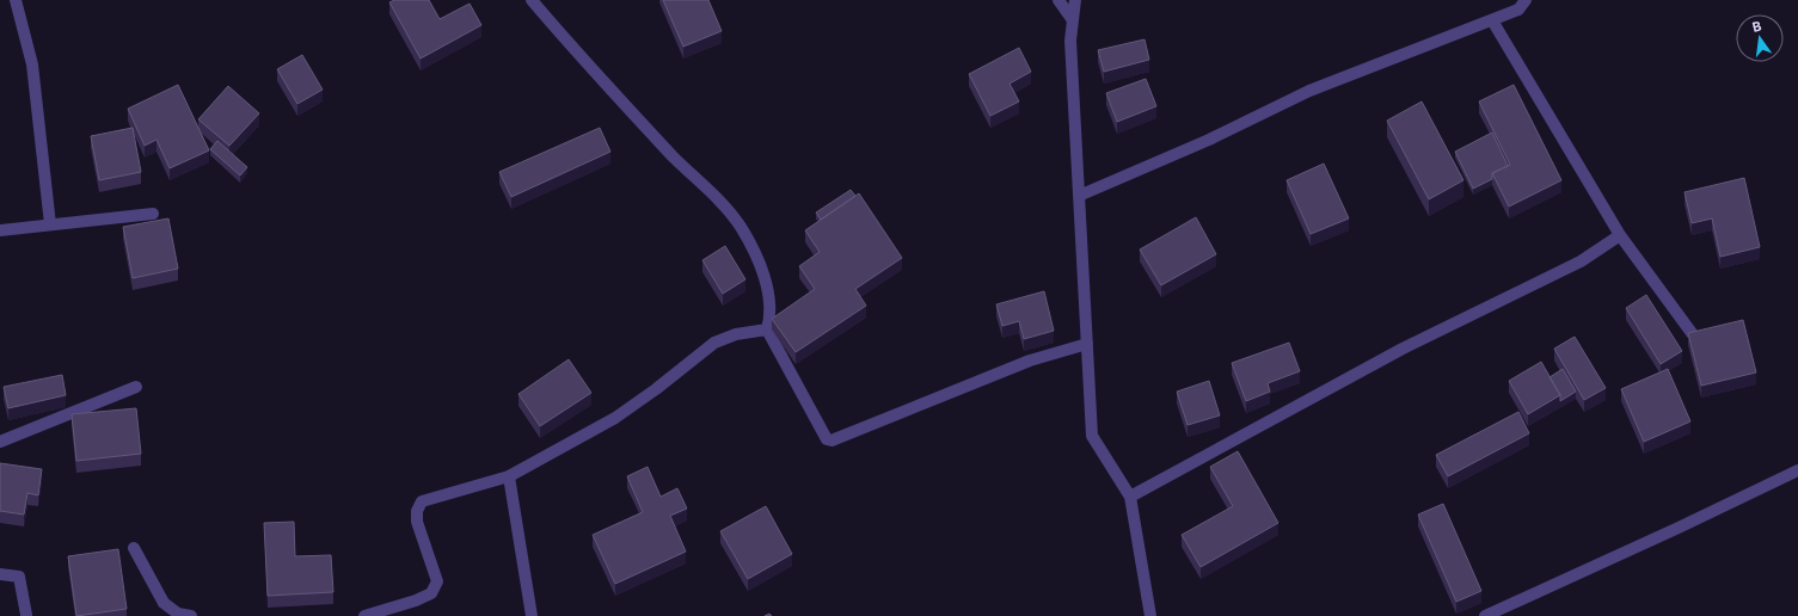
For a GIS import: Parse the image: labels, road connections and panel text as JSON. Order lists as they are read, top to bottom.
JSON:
{
  "north": "top"
}
